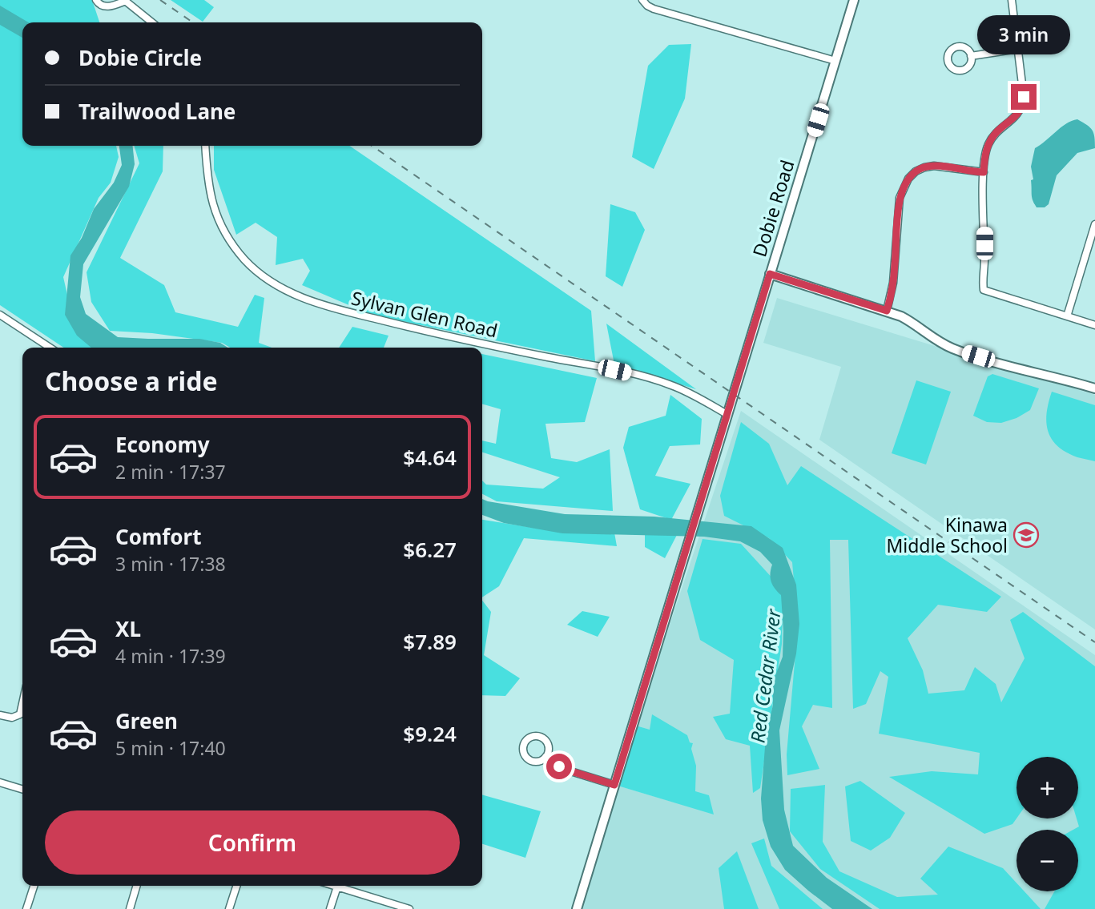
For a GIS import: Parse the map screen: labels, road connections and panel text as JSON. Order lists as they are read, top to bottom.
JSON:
{
  "streets": {
    "street": ["Dobie Road", "Sylvan Glen Road"]
  },
  "crossings": [
    ["Dobie Road", "Sylvan Glen Road"]
  ],
  "water": ["Red Cedar River"],
  "places": {
    "school or university": ["Kinawa Middle School"]
  },
  "page": {
    "bubble": "3 min",
    "banner": ["Dobie Circle", "Trailwood Lane"],
    "heading": "Choose a ride",
    "list": [
      {
        "name": "Economy",
        "note": "2 min · 17:37",
        "value": "$4.64"
      },
      {
        "name": "Comfort",
        "note": "3 min · 17:38",
        "value": "$6.27"
      },
      {
        "name": "XL",
        "note": "4 min · 17:39",
        "value": "$7.89"
      },
      {
        "name": "Green",
        "note": "5 min · 17:40",
        "value": "$9.24"
      }
    ],
    "map_buttons": ["+", "−"],
    "buttons": "Confirm"
  }
}
